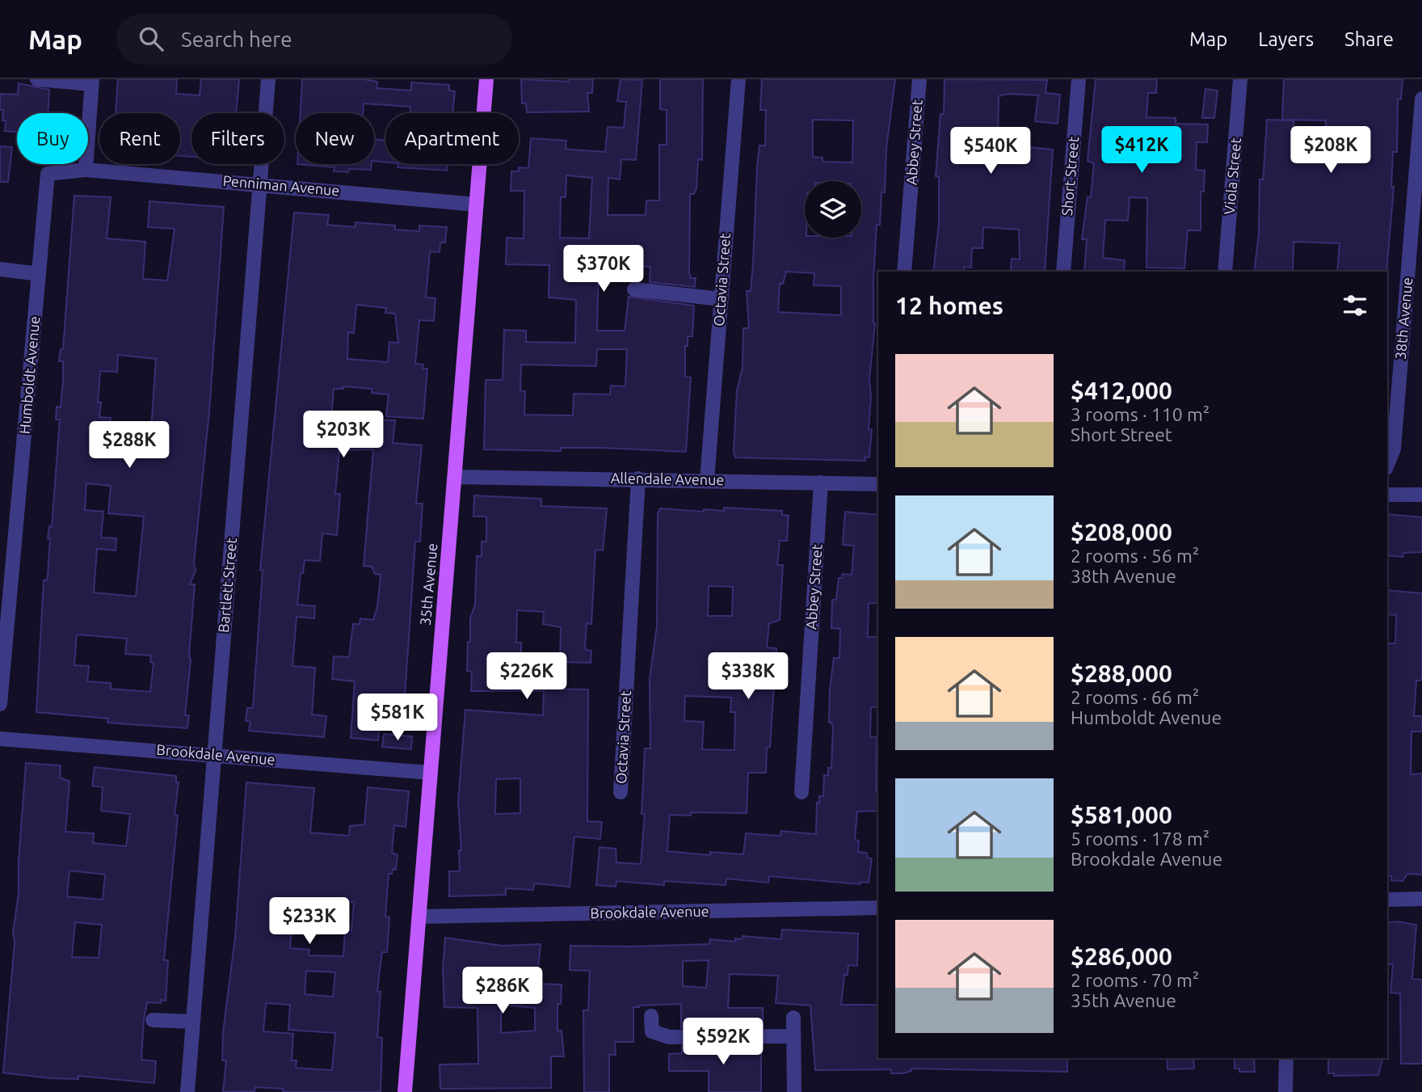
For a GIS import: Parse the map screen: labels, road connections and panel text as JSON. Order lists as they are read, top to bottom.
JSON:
{
  "streets": {
    "main road": ["35th Avenue"],
    "street": [
      "Abbey Street",
      "Short Street",
      "Viola Street",
      "Penniman Avenue",
      "Octavia Street",
      "38th Avenue",
      "Humboldt Avenue",
      "Allendale Avenue",
      "Bartlett Street",
      "Brookdale Avenue"
    ]
  },
  "crossings": [
    ["Abbey Street", "Allendale Avenue"],
    ["Penniman Avenue", "Humboldt Avenue"],
    ["Penniman Avenue", "35th Avenue"],
    ["Penniman Avenue", "Bartlett Street"],
    ["Octavia Street", "Allendale Avenue"],
    ["Allendale Avenue", "35th Avenue"],
    ["35th Avenue", "Brookdale Avenue"],
    ["Bartlett Street", "Brookdale Avenue"]
  ],
  "page": {
    "header": "Map",
    "search": "Search here",
    "nav": ["Map", "Layers", "Share"],
    "chip": [
      "Buy",
      "Rent",
      "Filters",
      "New",
      "Apartment"
    ],
    "price": [
      "$412K",
      "$208K",
      "$540K",
      "$370K",
      "$203K",
      "$288K",
      "$226K",
      "$338K",
      "$581K",
      "$233K",
      "$286K",
      "$592K"
    ],
    "heading": "12 homes",
    "list": [
      {
        "name": "$412,000",
        "note": "3 rooms · 110 m² · Short Street"
      },
      {
        "name": "$208,000",
        "note": "2 rooms · 56 m² · 38th Avenue"
      },
      {
        "name": "$288,000",
        "note": "2 rooms · 66 m² · Humboldt Avenue"
      },
      {
        "name": "$581,000",
        "note": "5 rooms · 178 m² · Brookdale Avenue"
      },
      {
        "name": "$286,000",
        "note": "2 rooms · 70 m² · 35th Avenue"
      }
    ]
  }
}
